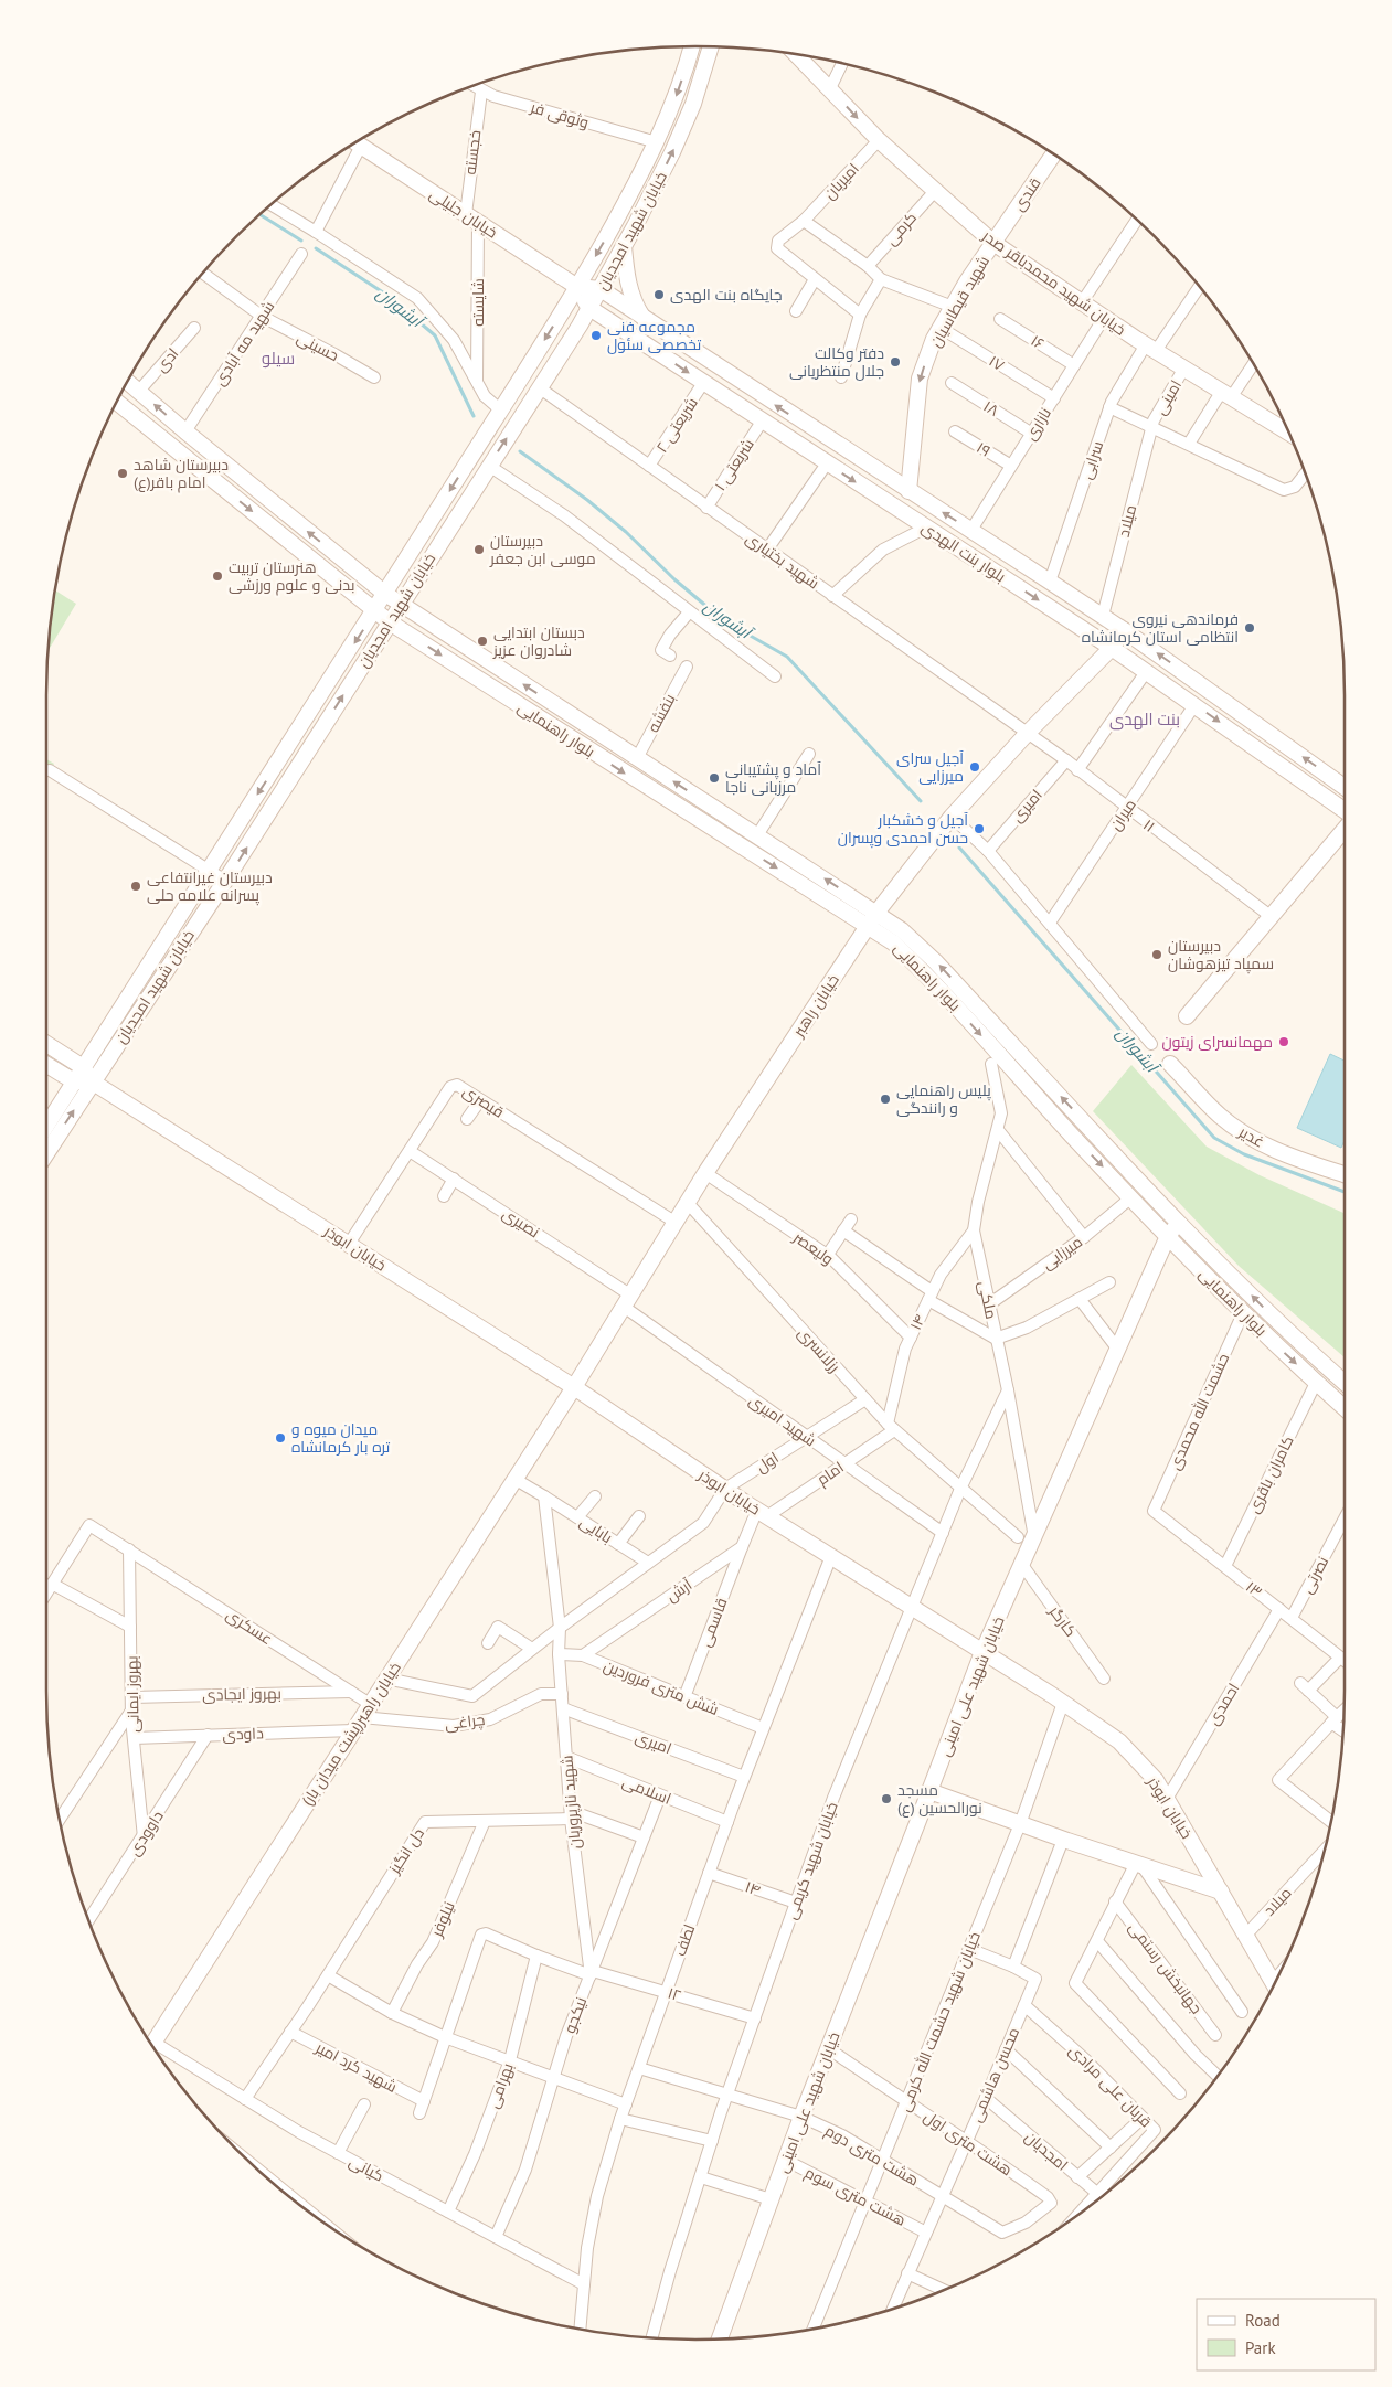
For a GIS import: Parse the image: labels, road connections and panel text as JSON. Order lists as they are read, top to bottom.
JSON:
{
  "streets": {
    "main road": [
      "قندی",
      "خیابان جلیلی",
      "خیابان شهید امجدیان",
      "خیابان شهید محمدباقر صدر",
      "شهید قیطاسیان",
      "بلوار بنت الهدی",
      "بلوار راهنمایی",
      "خیابان راهبر",
      "غدیر",
      "خیابان ابوذر",
      "خیابان شهید علی امینی",
      "خیابان راهبر(پشت میدان بار)"
    ],
    "street": [
      "وثوقی فر",
      "خجسته",
      "امیریان",
      "کرمی",
      "شایسته",
      "۱۶",
      "شهید مه آبادی",
      "حسینی",
      "ادی",
      "۱۷",
      "امینی",
      "۱۸",
      "نازاری",
      "شریعتی ۲",
      "۱۹",
      "سرابی",
      "شریعتی ۱",
      "میلاد",
      "شهید بختیاری",
      "بنفشه",
      "امیری",
      "میران",
      "۱۱",
      "قیصری",
      "نصیری",
      "ولیعصر",
      "میرزایی",
      "ملکی",
      "۱۴",
      "رزلانسری",
      "حشمت الله محمدی",
      "شهید امیری",
      "اول",
      "امام",
      "کامران باقری",
      "بابایی",
      "نصرتی",
      "۱۳",
      "آرش",
      "کارگر",
      "قاسمی",
      "عسکری",
      "شش متری فروردین",
      "بهروز ایمانی",
      "بهروز ایجادی",
      "احمدی",
      "چراغی",
      "داودی",
      "اسلامی",
      "شهید نازپروریان",
      "داوودی",
      "دل انگیز",
      "خیابان شهید کریمی",
      "نیلوفر",
      "لطف",
      "جهانبخش رستمی",
      "۱۲",
      "نیکجو",
      "خیابان شهید حشمت الله کرمی",
      "شهید کرد امیر",
      "محسن هاشمی",
      "بهرامی",
      "قربان علی مرادی",
      "هشت متری اول",
      "امجدیان",
      "هشت متری دوم",
      "کیانی",
      "هشت متری سوم"
    ]
  },
  "crossings": [
    ["وثوقی فر", "خجسته"],
    ["وثوقی فر", "خیابان شهید امجدیان"],
    ["خجسته", "خیابان جلیلی"],
    ["خجسته", "شایسته"],
    ["امیریان", "خیابان شهید محمدباقر صدر"],
    ["قندی", "خیابان شهید محمدباقر صدر"],
    ["قندی", "شهید قیطاسیان"],
    ["خیابان جلیلی", "خیابان شهید امجدیان"],
    ["خیابان جلیلی", "شایسته"],
    ["خیابان جلیلی", "بلوار بنت الهدی"],
    ["کرمی", "خیابان شهید محمدباقر صدر"],
    ["خیابان شهید امجدیان", "بلوار بنت الهدی"],
    ["خیابان شهید امجدیان", "شهید بختیاری"],
    ["خیابان شهید امجدیان", "بلوار راهنمایی"],
    ["خیابان شهید امجدیان", "خیابان ابوذر"],
    ["خیابان شهید محمدباقر صدر", "شهید قیطاسیان"],
    ["خیابان شهید محمدباقر صدر", "امینی"],
    ["خیابان شهید محمدباقر صدر", "نازاری"],
    ["خیابان شهید محمدباقر صدر", "سرابی"],
    ["شهید قیطاسیان", "۱۷"],
    ["شهید قیطاسیان", "بلوار بنت الهدی"],
    ["۱۶", "نازاری"],
    ["شهید مه آبادی", "حسینی"],
    ["شهید مه آبادی", "بلوار راهنمایی"],
    ["ادی", "بلوار راهنمایی"],
    ["۱۷", "نازاری"],
    ["امینی", "میلاد"],
    ["۱۸", "نازاری"],
    ["نازاری", "۱۹"],
    ["نازاری", "بلوار بنت الهدی"],
    ["شریعتی ۲", "بلوار بنت الهدی"],
    ["شریعتی ۲", "شهید بختیاری"],
    ["سرابی", "بلوار بنت الهدی"],
    ["شریعتی ۱", "بلوار بنت الهدی"],
    ["شریعتی ۱", "شهید بختیاری"],
    ["میلاد", "بلوار بنت الهدی"],
    ["میلاد", "خیابان ابوذر"],
    ["بلوار بنت الهدی", "میران"],
    ["بلوار بنت الهدی", "خیابان راهبر"],
    ["شهید بختیاری", "۱۱"],
    ["شهید بختیاری", "خیابان راهبر"],
    ["بنفشه", "بلوار راهنمایی"],
    ["بلوار راهنمایی", "خیابان راهبر"],
    ["بلوار راهنمایی", "میرزایی"],
    ["بلوار راهنمایی", "حشمت الله محمدی"],
    ["بلوار راهنمایی", "کامران باقری"],
    ["بلوار راهنمایی", "خیابان شهید علی امینی"],
    ["امیری", "۱۱"],
    ["امیری", "شهید نازپروریان"],
    ["امیری", "لطف"],
    ["میران", "۱۱"],
    ["۱۱", "خیابان راهبر"],
    ["خیابان راهبر", "قیصری"],
    ["خیابان راهبر", "نصیری"],
    ["خیابان راهبر", "خیابان ابوذر"],
    ["خیابان راهبر", "ولیعصر"],
    ["خیابان راهبر", "رزلانسری"],
    ["خیابان راهبر", "شهید امیری"],
    ["خیابان راهبر", "خیابان راهبر(پشت میدان بار)"],
    ["قیصری", "نصیری"],
    ["قیصری", "خیابان ابوذر"],
    ["نصیری", "شهید امیری"],
    ["خیابان ابوذر", "اول"],
    ["خیابان ابوذر", "امام"],
    ["خیابان ابوذر", "خیابان شهید علی امینی"],
    ["خیابان ابوذر", "احمدی"],
    ["خیابان ابوذر", "خیابان شهید کریمی"],
    ["خیابان ابوذر", "لطف"],
    ["خیابان ابوذر", "خیابان شهید حشمت الله کرمی"],
    ["ولیعصر", "۱۴"],
    ["میرزایی", "ملکی"],
    ["ملکی", "۱۴"],
    ["ملکی", "خیابان شهید علی امینی"],
    ["ملکی", "خیابان شهید کریمی"],
    ["۱۴", "رزلانسری"],
    ["۱۴", "امام"],
    ["۱۴", "خیابان شهید کریمی"],
    ["۱۴", "لطف"],
    ["رزلانسری", "اول"],
    ["رزلانسری", "امام"],
    ["رزلانسری", "خیابان شهید کریمی"],
    ["حشمت الله محمدی", "۱۳"],
    ["شهید امیری", "اول"],
    ["شهید امیری", "امام"],
    ["شهید امیری", "خیابان شهید کریمی"],
    ["کامران باقری", "۱۳"],
    ["بابایی", "شهید نازپروریان"],
    ["نصرتی", "۱۳"],
    ["۱۳", "احمدی"],
    ["آرش", "قاسمی"],
    ["آرش", "شش متری فروردین"],
    ["کارگر", "خیابان شهید علی امینی"],
    ["قاسمی", "شش متری فروردین"],
    ["عسکری", "بهروز ایمانی"],
    ["عسکری", "بهروز ایجادی"],
    ["عسکری", "چراغی"],
    ["عسکری", "خیابان راهبر(پشت میدان بار)"],
    ["خیابان شهید علی امینی", "هشت متری اول"],
    ["خیابان شهید علی امینی", "هشت متری دوم"],
    ["خیابان شهید علی امینی", "هشت متری سوم"],
    ["شش متری فروردین", "شهید نازپروریان"],
    ["شش متری فروردین", "لطف"],
    ["بهروز ایمانی", "بهروز ایجادی"],
    ["بهروز ایمانی", "داودی"],
    ["بهروز ایمانی", "داوودی"],
    ["چراغی", "خیابان راهبر(پشت میدان بار)"],
    ["چراغی", "شهید نازپروریان"],
    ["داودی", "خیابان راهبر(پشت میدان بار)"],
    ["داودی", "داوودی"],
    ["اسلامی", "شهید نازپروریان"],
    ["اسلامی", "لطف"],
    ["اسلامی", "نیکجو"],
    ["شهید نازپروریان", "دل انگیز"],
    ["شهید نازپروریان", "۱۲"],
    ["شهید نازپروریان", "نیکجو"],
    ["دل انگیز", "نیلوفر"],
    ["دل انگیز", "شهید کرد امیر"],
    ["دل انگیز", "کیانی"],
    ["خیابان شهید کریمی", "۱۲"],
    ["خیابان شهید کریمی", "هشت متری دوم"],
    ["لطف", "۱۲"],
    ["لطف", "هشت متری دوم"],
    ["لطف", "کیانی"],
    ["۱۲", "نیکجو"],
    ["نیکجو", "کیانی"],
    ["خیابان شهید حشمت الله کرمی", "هشت متری اول"],
    ["خیابان شهید حشمت الله کرمی", "هشت متری دوم"],
    ["خیابان شهید حشمت الله کرمی", "هشت متری سوم"],
    ["محسن هاشمی", "قربان علی مرادی"],
    ["محسن هاشمی", "هشت متری اول"],
    ["محسن هاشمی", "امجدیان"],
    ["محسن هاشمی", "هشت متری دوم"],
    ["محسن هاشمی", "هشت متری سوم"],
    ["بهرامی", "کیانی"],
    ["قربان علی مرادی", "امجدیان"],
    ["هشت متری اول", "هشت متری دوم"]
  ],
  "one_way": ["شهید قیطاسیان"],
  "districts": ["سیلو", "بنت الهدی"],
  "water": ["آبشوران"],
  "places": [
    "جایگاه بنت الهدی",
    "مجموعه فنی تخصصی سئول",
    "دفتر وکالت جلال منتظریانی",
    "دبیرستان شاهد امام باقر(ع)",
    "دبیرستان موسی ابن جعفر",
    "هنرستان تربیت بدنی و علوم ورزشی",
    "فرماندهی نیروی انتظامی استان کرمانشاه",
    "دبستان ابتدایی شادروان عزیز",
    "آجیل سرای میرزایی",
    "آماد و پشتیبانی مرزبانی ناجا",
    "آجیل و خشکبار حسن احمدی وپسران",
    "دبیرستان غیرانتفاعی پسرانه علامه حلی",
    "دبیرستان سمپاد تیزهوشان",
    "مهمانسرای زیتون",
    "پلیس راهنمایی و رانندگی",
    "میدان میوه و تره بار کرمانشاه",
    "مسجد نورالحسین (ع)"
  ],
  "legend": ["Road", "Park"]
}
